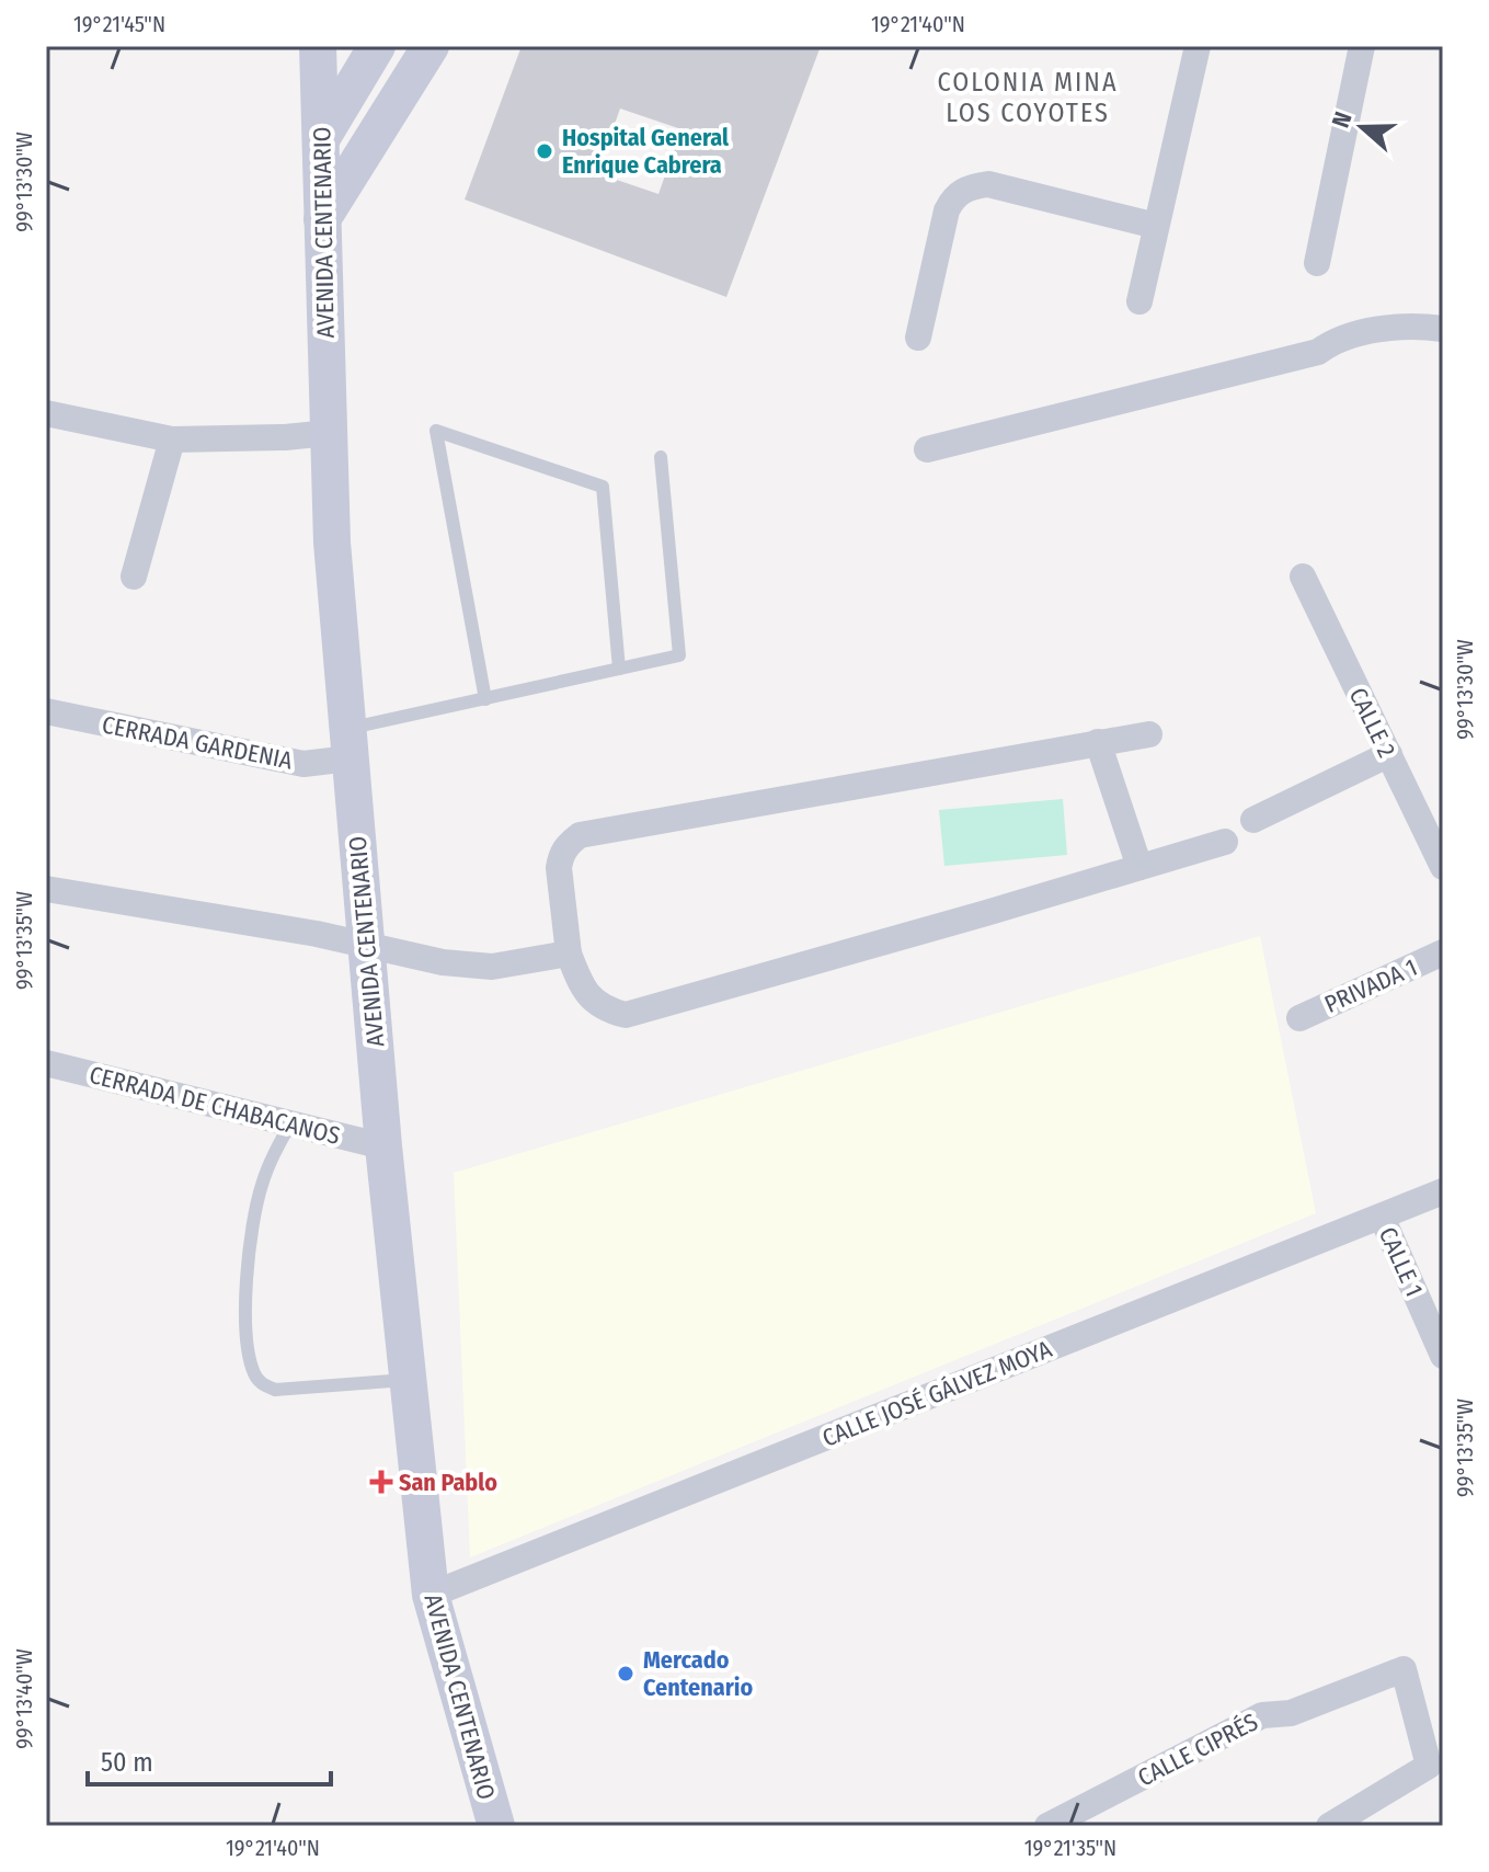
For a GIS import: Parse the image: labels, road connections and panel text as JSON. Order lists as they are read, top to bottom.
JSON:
{
  "streets": {
    "main road": ["AVENIDA CENTENARIO"],
    "street": [
      "CALLE 2",
      "CERRADA GARDENIA",
      "PRIVADA 1",
      "CERRADA DE CHABACANOS",
      "CALLE 1",
      "CALLE JOSÉ GÁLVEZ MOYA",
      "CALLE CIPRÉS"
    ]
  },
  "crossings": [
    ["AVENIDA CENTENARIO", "CERRADA GARDENIA"],
    ["AVENIDA CENTENARIO", "CERRADA DE CHABACANOS"],
    ["AVENIDA CENTENARIO", "CALLE JOSÉ GÁLVEZ MOYA"],
    ["CALLE 1", "CALLE JOSÉ GÁLVEZ MOYA"]
  ],
  "districts": ["COLONIA MINA LOS COYOTES"],
  "places": {
    "other": ["Hospital General Enrique Cabrera", "Mercado Centenario"],
    "health": ["San Pablo"]
  },
  "scale_bar": "50 m",
  "north": "left",
  "coordinates": [
    "19°21'45\"N",
    "19°21'40\"N",
    "99°13'30\"W",
    "99°13'35\"W",
    "99°13'40\"W",
    "19°21'35\"N"
  ]
}
